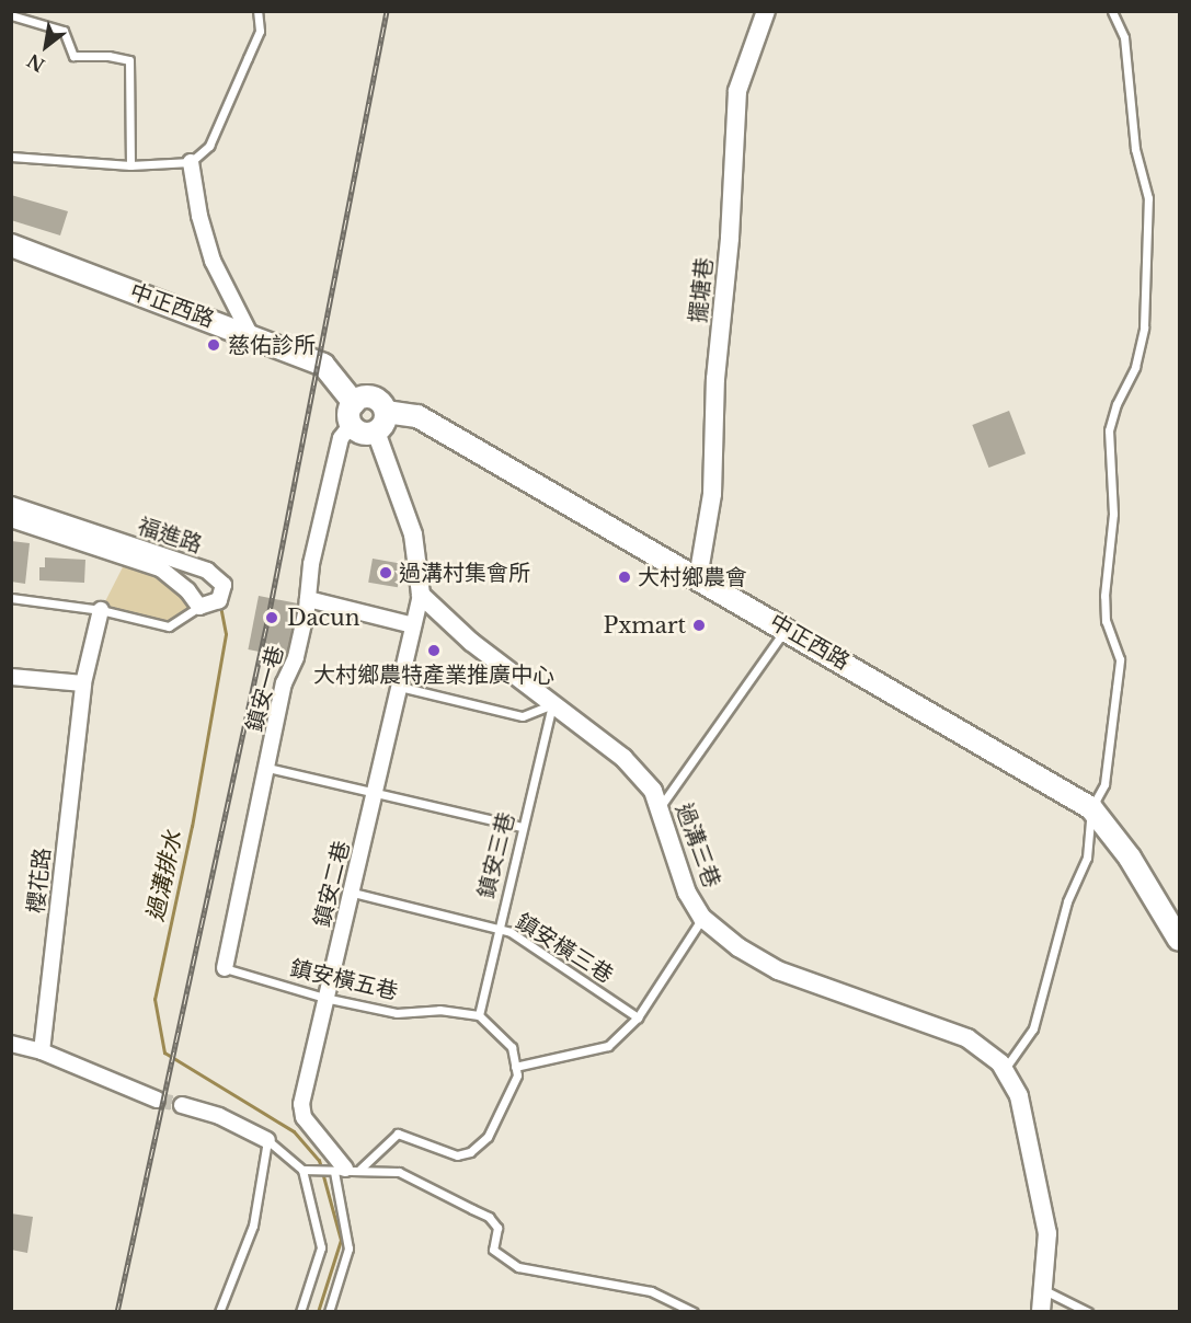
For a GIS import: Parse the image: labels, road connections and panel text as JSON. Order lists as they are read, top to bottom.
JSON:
{
  "streets": {
    "main road": ["中正西路"],
    "street": [
      "擺塘巷",
      "福進路",
      "鎮安一巷",
      "過溝三巷",
      "櫻花路",
      "鎮安二巷"
    ],
    "lane": ["鎮安三巷", "鎮安橫三巷", "鎮安橫五巷"]
  },
  "crossings": [
    ["擺塘巷", "中正西路"],
    ["中正西路", "鎮安一巷"],
    ["鎮安一巷", "鎮安橫五巷"],
    ["過溝三巷", "鎮安三巷"],
    ["過溝三巷", "鎮安二巷"],
    ["鎮安三巷", "鎮安橫三巷"],
    ["鎮安三巷", "鎮安橫五巷"],
    ["鎮安二巷", "鎮安橫三巷"],
    ["鎮安二巷", "鎮安橫五巷"]
  ],
  "water": ["過溝排水"],
  "places": [
    "慈佑診所",
    "過溝村集會所",
    "大村鄉農會",
    "Dacun",
    "Pxmart",
    "大村鄉農特產業推廣中心"
  ],
  "north": "bottom left"
}
